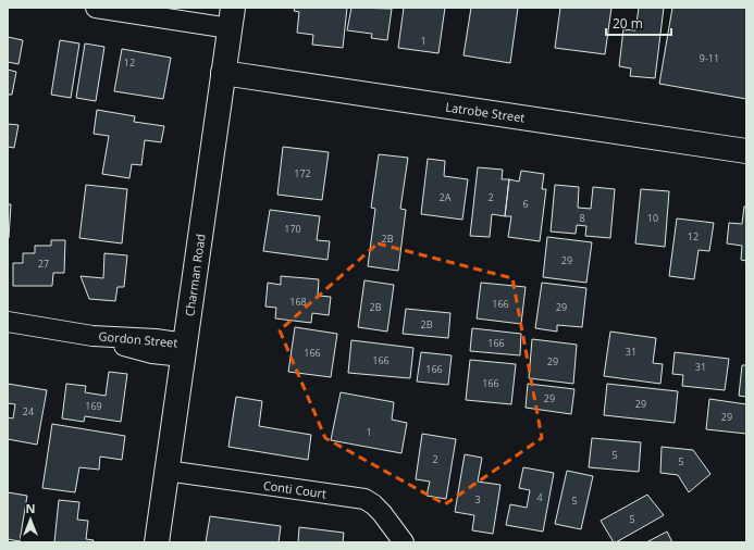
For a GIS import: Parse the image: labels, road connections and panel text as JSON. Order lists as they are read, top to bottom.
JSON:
{
  "streets": {
    "street": [
      "Latrobe Street",
      "Charman Road",
      "Gordon Street",
      "Conti Court"
    ]
  },
  "crossings": [
    ["Latrobe Street", "Charman Road"],
    ["Charman Road", "Gordon Street"],
    ["Charman Road", "Conti Court"]
  ],
  "house_numbers": [
    "1",
    "9-11",
    "12",
    "172",
    "2A",
    "2",
    "6",
    "8",
    "10",
    "170",
    "12",
    "2B",
    "29",
    "27",
    "168",
    "166",
    "2B",
    "29",
    "2B",
    "166",
    "31",
    "166",
    "166",
    "29",
    "31",
    "166",
    "166",
    "29",
    "29",
    "169",
    "24",
    "29",
    "1",
    "5",
    "2",
    "5",
    "4",
    "3",
    "5",
    "5"
  ],
  "scale_bar": "20 m",
  "north": "top"
}
